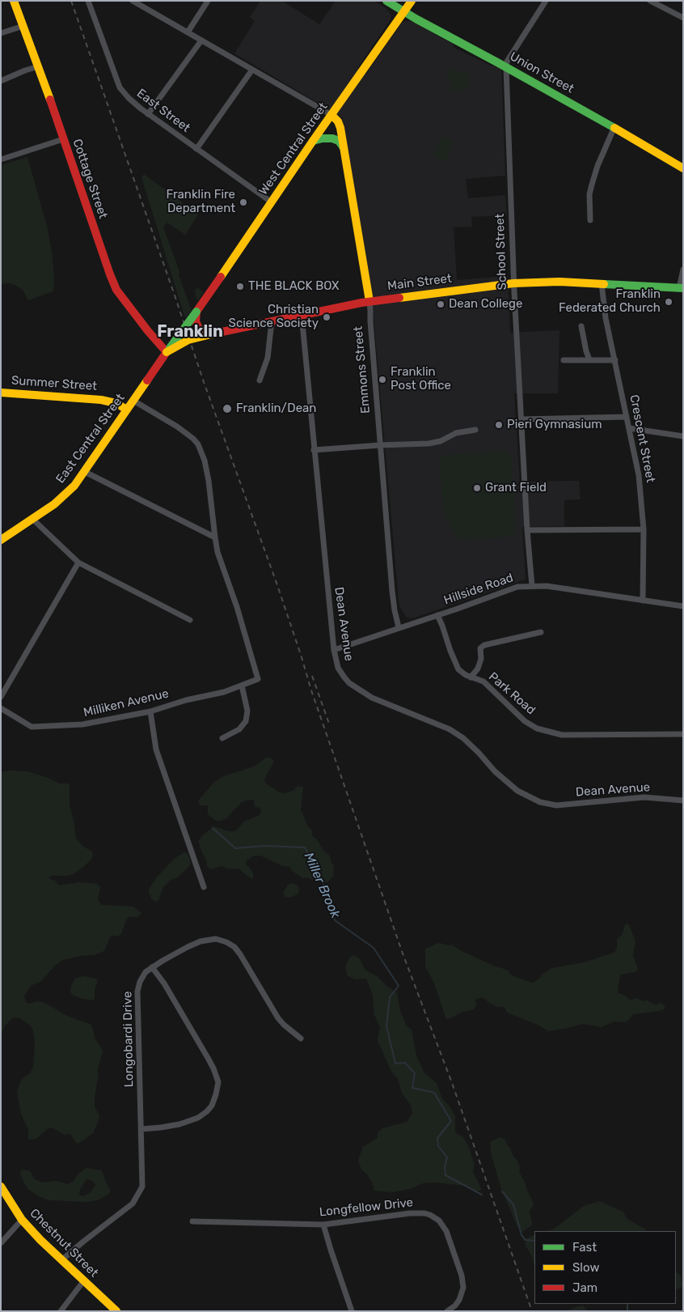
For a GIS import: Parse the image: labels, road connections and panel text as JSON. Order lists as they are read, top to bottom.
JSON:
{
  "streets": {
    "main road": [
      "Union Street",
      "West Central Street",
      "Cottage Street",
      "Main Street",
      "Emmons Street",
      "Summer Street",
      "East Central Street",
      "Chestnut Street"
    ],
    "street": [
      "East Street",
      "School Street",
      "Crescent Street",
      "Hillside Road",
      "Dean Avenue",
      "Park Road",
      "Milliken Avenue",
      "Longobardi Drive",
      "Longfellow Drive"
    ]
  },
  "crossings": [
    ["Union Street", "West Central Street"],
    ["Union Street", "School Street"],
    ["East Street", "West Central Street"],
    ["West Central Street", "Cottage Street"],
    ["West Central Street", "Main Street"],
    ["West Central Street", "Emmons Street"],
    ["West Central Street", "East Central Street"],
    ["Cottage Street", "Main Street"],
    ["Cottage Street", "East Central Street"],
    ["School Street", "Main Street"],
    ["School Street", "Hillside Road"],
    ["Main Street", "Emmons Street"],
    ["Main Street", "East Central Street"],
    ["Main Street", "Crescent Street"],
    ["Main Street", "Dean Avenue"],
    ["Emmons Street", "Hillside Road"],
    ["Summer Street", "East Central Street"],
    ["Crescent Street", "Hillside Road"],
    ["Hillside Road", "Dean Avenue"],
    ["Hillside Road", "Park Road"],
    ["Longobardi Drive", "Chestnut Street"]
  ],
  "districts": ["Franklin"],
  "water": ["Miller Brook"],
  "places": [
    "Franklin Fire Department",
    "THE BLACK BOX",
    "Franklin Federated Church",
    "Dean College",
    "Christian Science Society",
    "Franklin Post Office",
    "Franklin/Dean",
    "Pieri Gymnasium",
    "Grant Field"
  ],
  "legend": ["Fast", "Slow", "Jam"]
}
